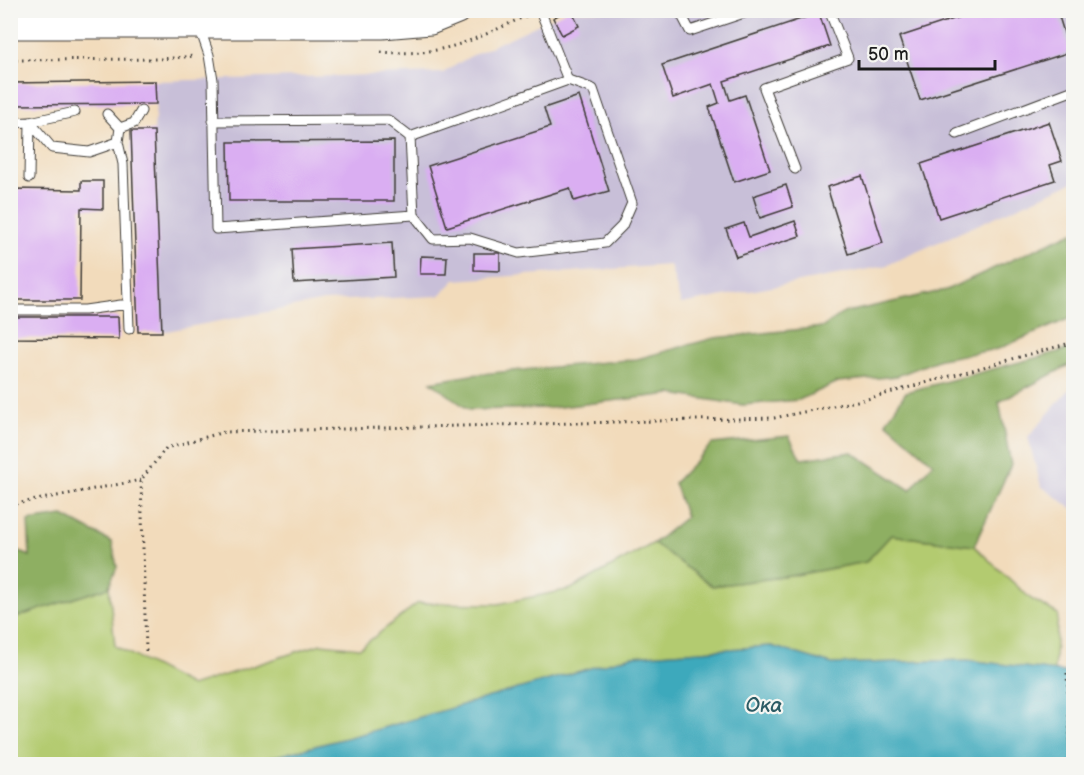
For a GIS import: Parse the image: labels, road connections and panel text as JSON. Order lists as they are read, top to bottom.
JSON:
{
  "water": ["Ока"],
  "scale_bar": "50 m"
}
